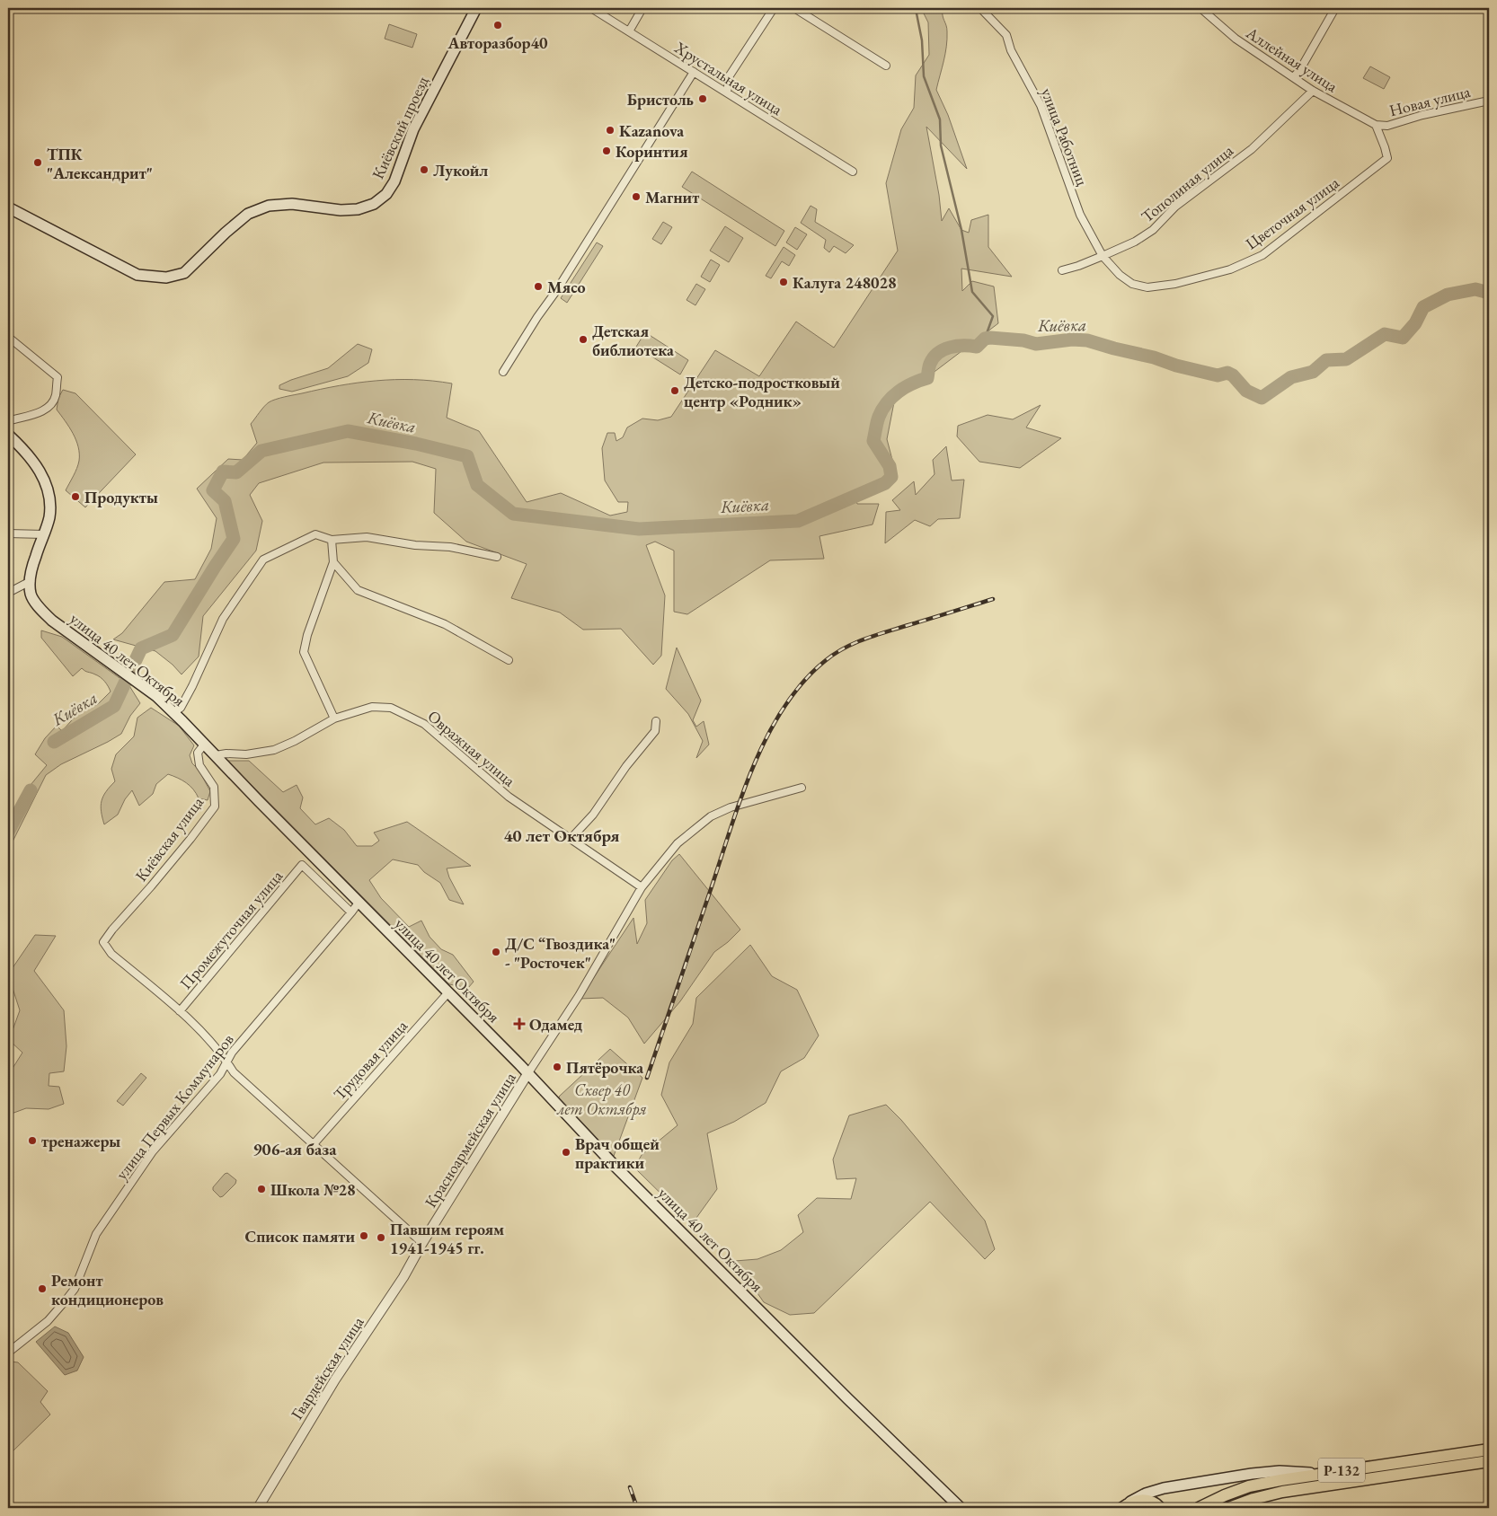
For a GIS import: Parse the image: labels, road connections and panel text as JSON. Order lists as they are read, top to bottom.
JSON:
{
  "streets": {
    "main road": ["Киёвский проезд", "улица 40 лет Октября", "Р-132"],
    "street": [
      "Аллейная улица",
      "Хрустальная улица",
      "Новая улица",
      "улица Работниц",
      "Тополиная улица",
      "Цветочная улица",
      "Овражная улица",
      "Киёвская улица",
      "Промежуточная улица",
      "Трудовая улица",
      "улица Первых Коммунаров",
      "Красноармейская улица",
      "Гвардейская улица"
    ]
  },
  "crossings": [
    ["Аллейная улица", "Новая улица"],
    ["Аллейная улица", "Тополиная улица"],
    ["Аллейная улица", "Цветочная улица"],
    ["Новая улица", "Цветочная улица"],
    ["улица Работниц", "Тополиная улица"],
    ["улица Работниц", "Цветочная улица"],
    ["Тополиная улица", "Цветочная улица"],
    ["улица 40 лет Октября", "Овражная улица"],
    ["улица 40 лет Октября", "Киёвская улица"],
    ["улица 40 лет Октября", "Трудовая улица"],
    ["улица 40 лет Октября", "улица Первых Коммунаров"],
    ["улица 40 лет Октября", "Красноармейская улица"],
    ["Киёвская улица", "Промежуточная улица"],
    ["Промежуточная улица", "улица Первых Коммунаров"],
    ["Красноармейская улица", "Гвардейская улица"]
  ],
  "districts": ["40 лет Октября", "906-ая база"],
  "water": ["Киёвка"],
  "parks": ["Сквер 40 лет Октября"],
  "places": {
    "other": [
      "Авторазбор40",
      "Бристоль",
      "Kazanova",
      "Коринтия",
      "ТПК \"Александрит\"",
      "Лукойл",
      "Магнит",
      "Калуга 248028",
      "Мясо",
      "Детская библиотека",
      "Детско-подростковый центр «Родник»",
      "Продукты",
      "Д/С “Гвоздика\" - \"Росточек\"",
      "Пятёрочка",
      "тренажеры",
      "Врач общей практики",
      "Школа №28",
      "Список памяти",
      "Павшим героям 1941-1945 гг.",
      "Ремонт кондиционеров"
    ],
    "health": ["Одамед"]
  }
}
